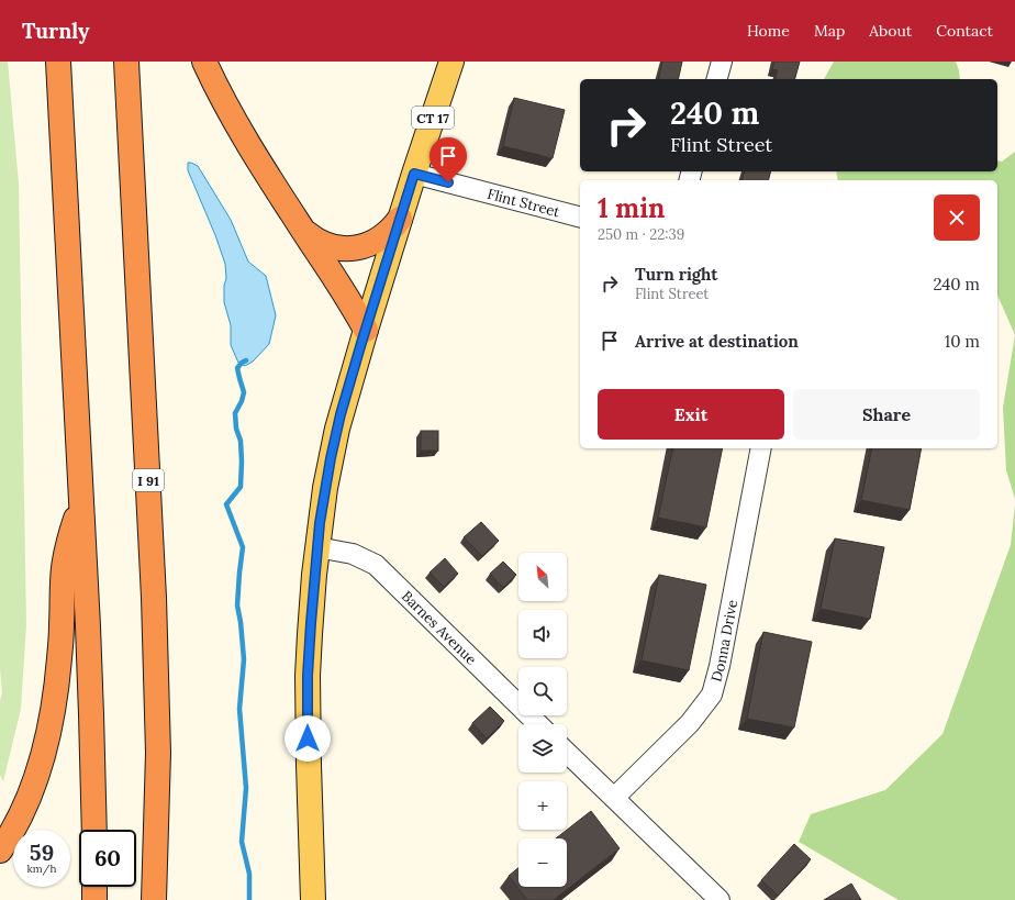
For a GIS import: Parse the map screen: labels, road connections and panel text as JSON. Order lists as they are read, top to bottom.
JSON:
{
  "streets": {
    "highway": ["I 91"],
    "main road": ["CT 17"],
    "street": ["Flint Street", "Barnes Avenue", "Donna Drive"]
  },
  "crossings": [
    ["CT 17", "Flint Street"],
    ["CT 17", "Barnes Avenue"]
  ],
  "north": "top left",
  "page": {
    "header": "Turnly",
    "nav": [
      "Home",
      "Map",
      "About",
      "Contact"
    ],
    "turn": ["240 m", "Flint Street"],
    "heading": ["1 min", "250 m · 22:39"],
    "list": [
      {
        "name": "Turn right",
        "note": "Flint Street",
        "value": "240 m"
      },
      {
        "name": "Arrive at destination",
        "value": "10 m"
      }
    ],
    "buttons": ["Exit", "Share"],
    "map_buttons": ["+", "−"],
    "speed": "59 km/h",
    "limit": "60"
  }
}
